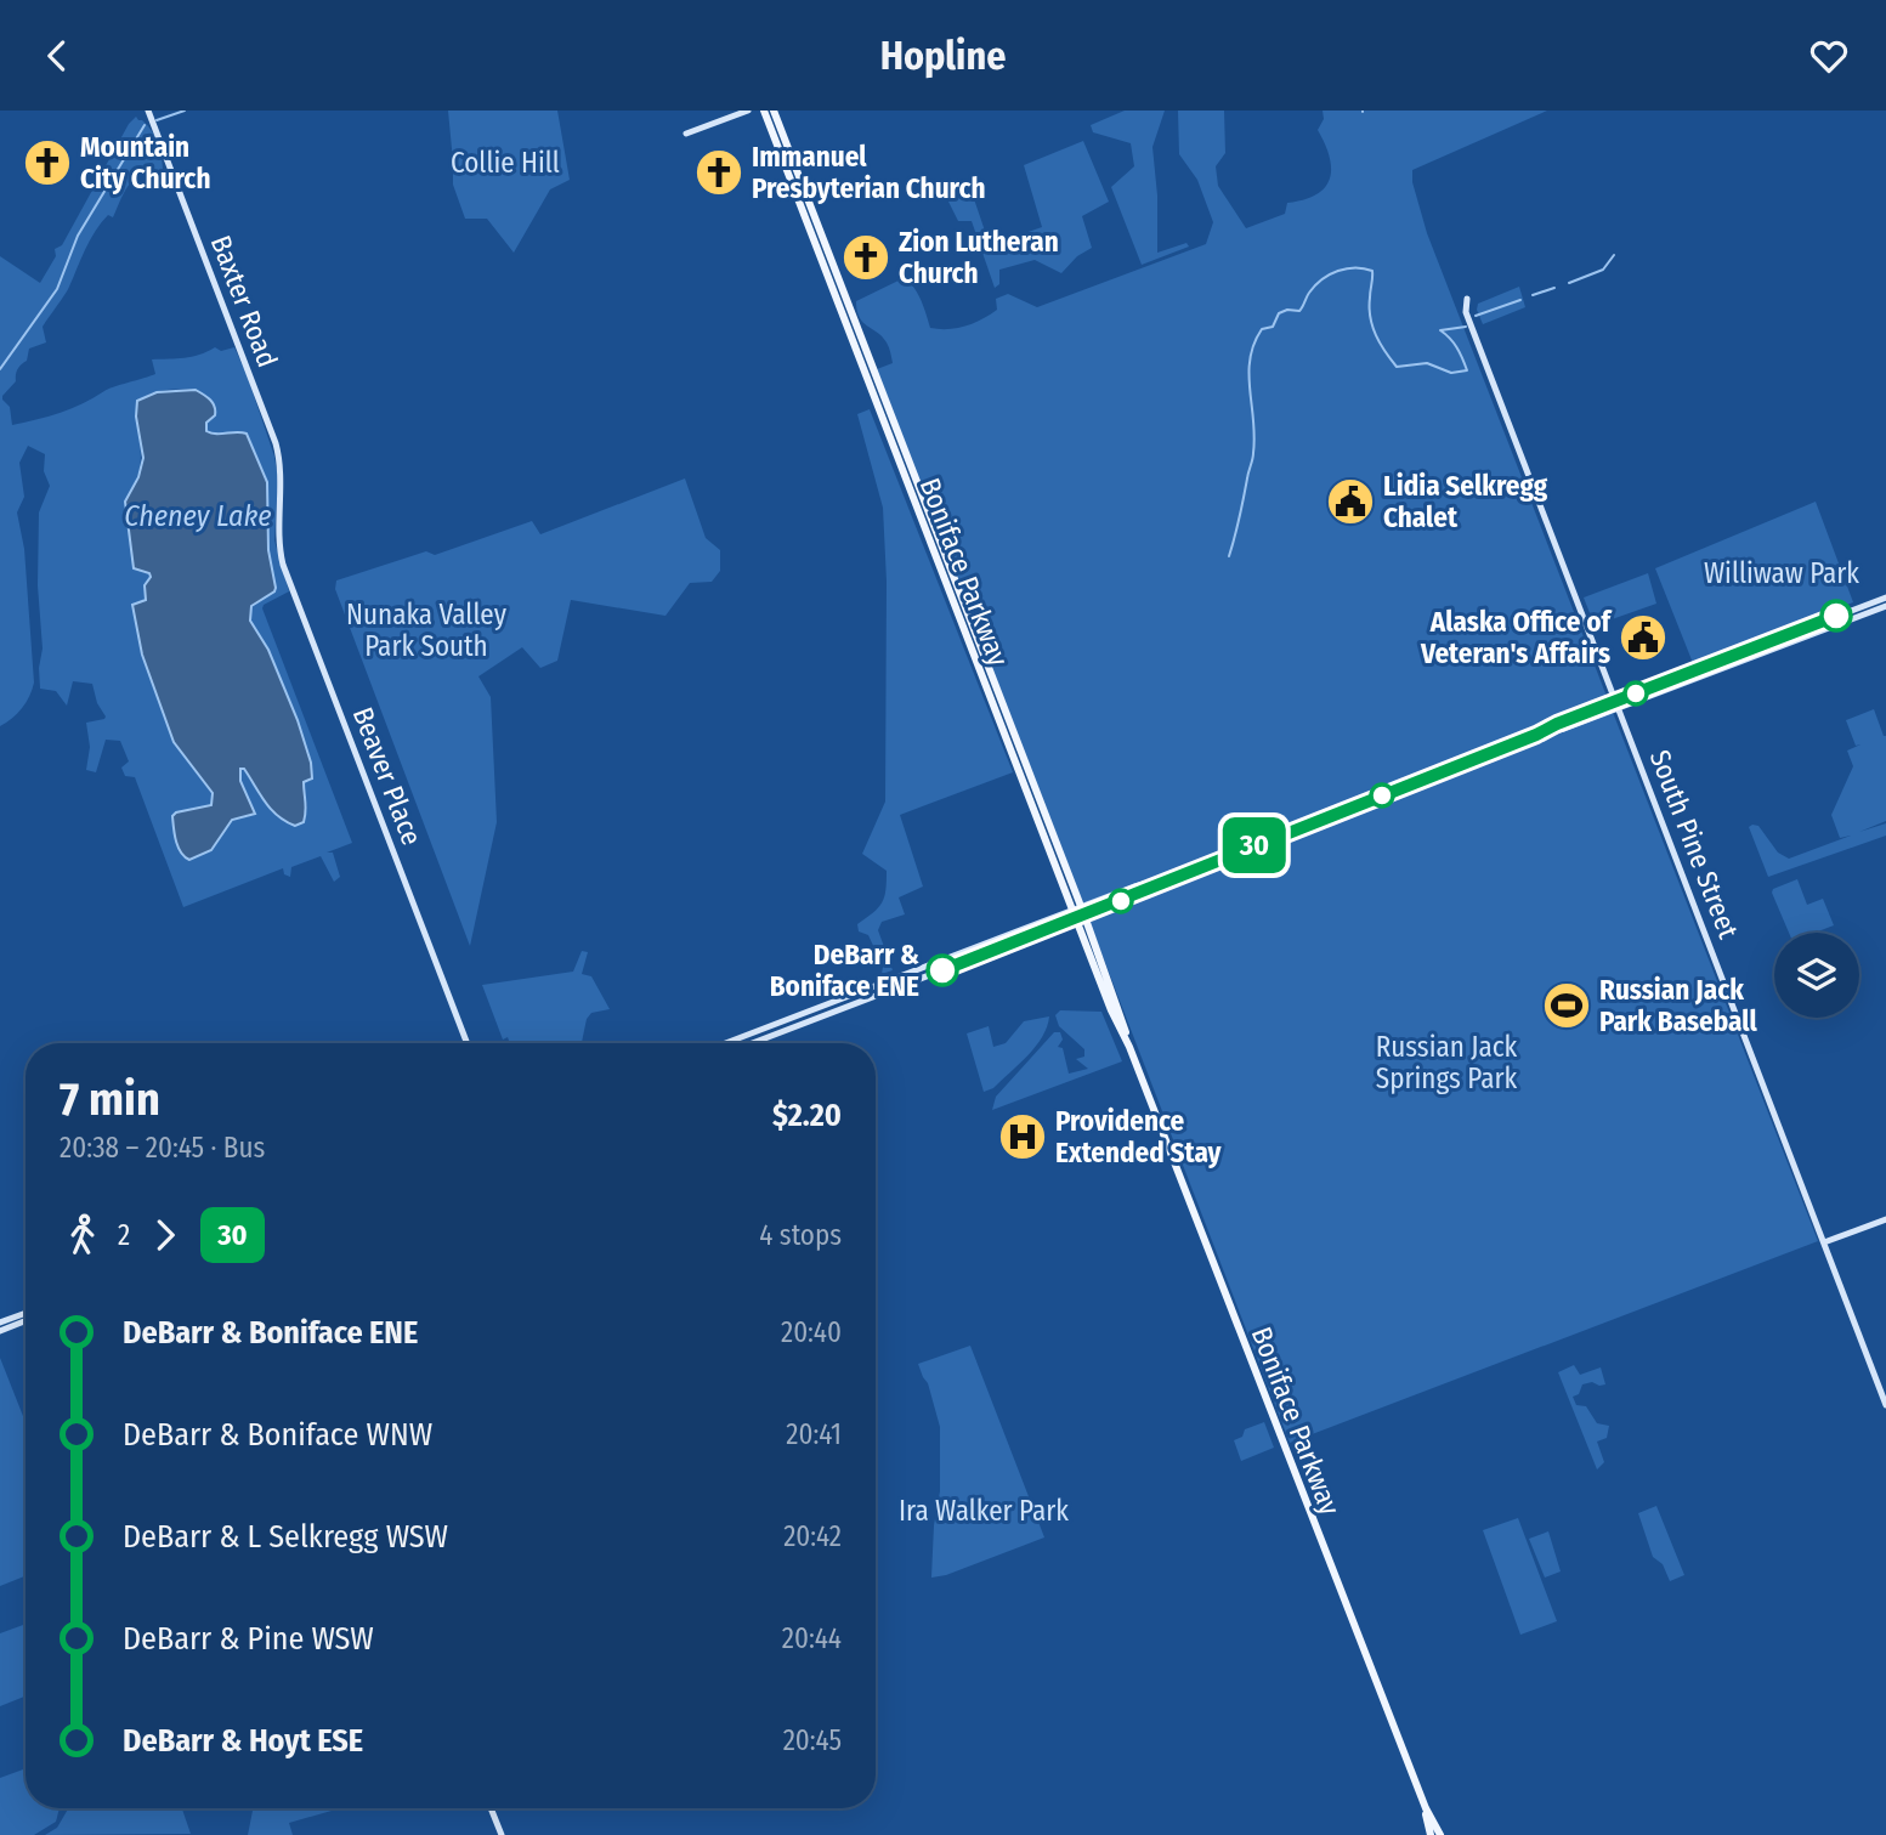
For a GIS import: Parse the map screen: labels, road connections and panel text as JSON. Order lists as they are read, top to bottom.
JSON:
{
  "streets": {
    "main road": ["Boniface Parkway"],
    "street": ["Baxter Road", "Beaver Place", "South Pine Street"]
  },
  "crossings": [
    ["Baxter Road", "Beaver Place"]
  ],
  "water": ["Cheney Lake"],
  "parks": [
    "Collie Hill",
    "Williwaw Park",
    "Nunaka Valley Park South",
    "Russian Jack Springs Park",
    "Ira Walker Park"
  ],
  "places": {
    "church": ["Mountain City Church", "Immanuel Presbyterian Church", "Zion Lutheran Church"],
    "public building": ["Lidia Selkregg Chalet", "Alaska Office of Veteran's Affairs"],
    "other": ["DeBarr & Boniface ENE"],
    "sports": ["Russian Jack Park Baseball"],
    "hospital": ["Providence Extended Stay"]
  },
  "lines": ["bus line 30"],
  "page": {
    "header": "Hopline",
    "on_map": "30",
    "heading": ["7 min", "20:38 – 20:45 · Bus", "$2.20"],
    "legs": ["2", "30", "4 stops"],
    "list": [
      {
        "name": "DeBarr & Boniface ENE",
        "value": "20:40"
      },
      {
        "name": "DeBarr & Boniface WNW",
        "value": "20:41"
      },
      {
        "name": "DeBarr & L Selkregg WSW",
        "value": "20:42"
      },
      {
        "name": "DeBarr & Pine WSW",
        "value": "20:44"
      },
      {
        "name": "DeBarr & Hoyt ESE",
        "value": "20:45"
      }
    ]
  }
}
